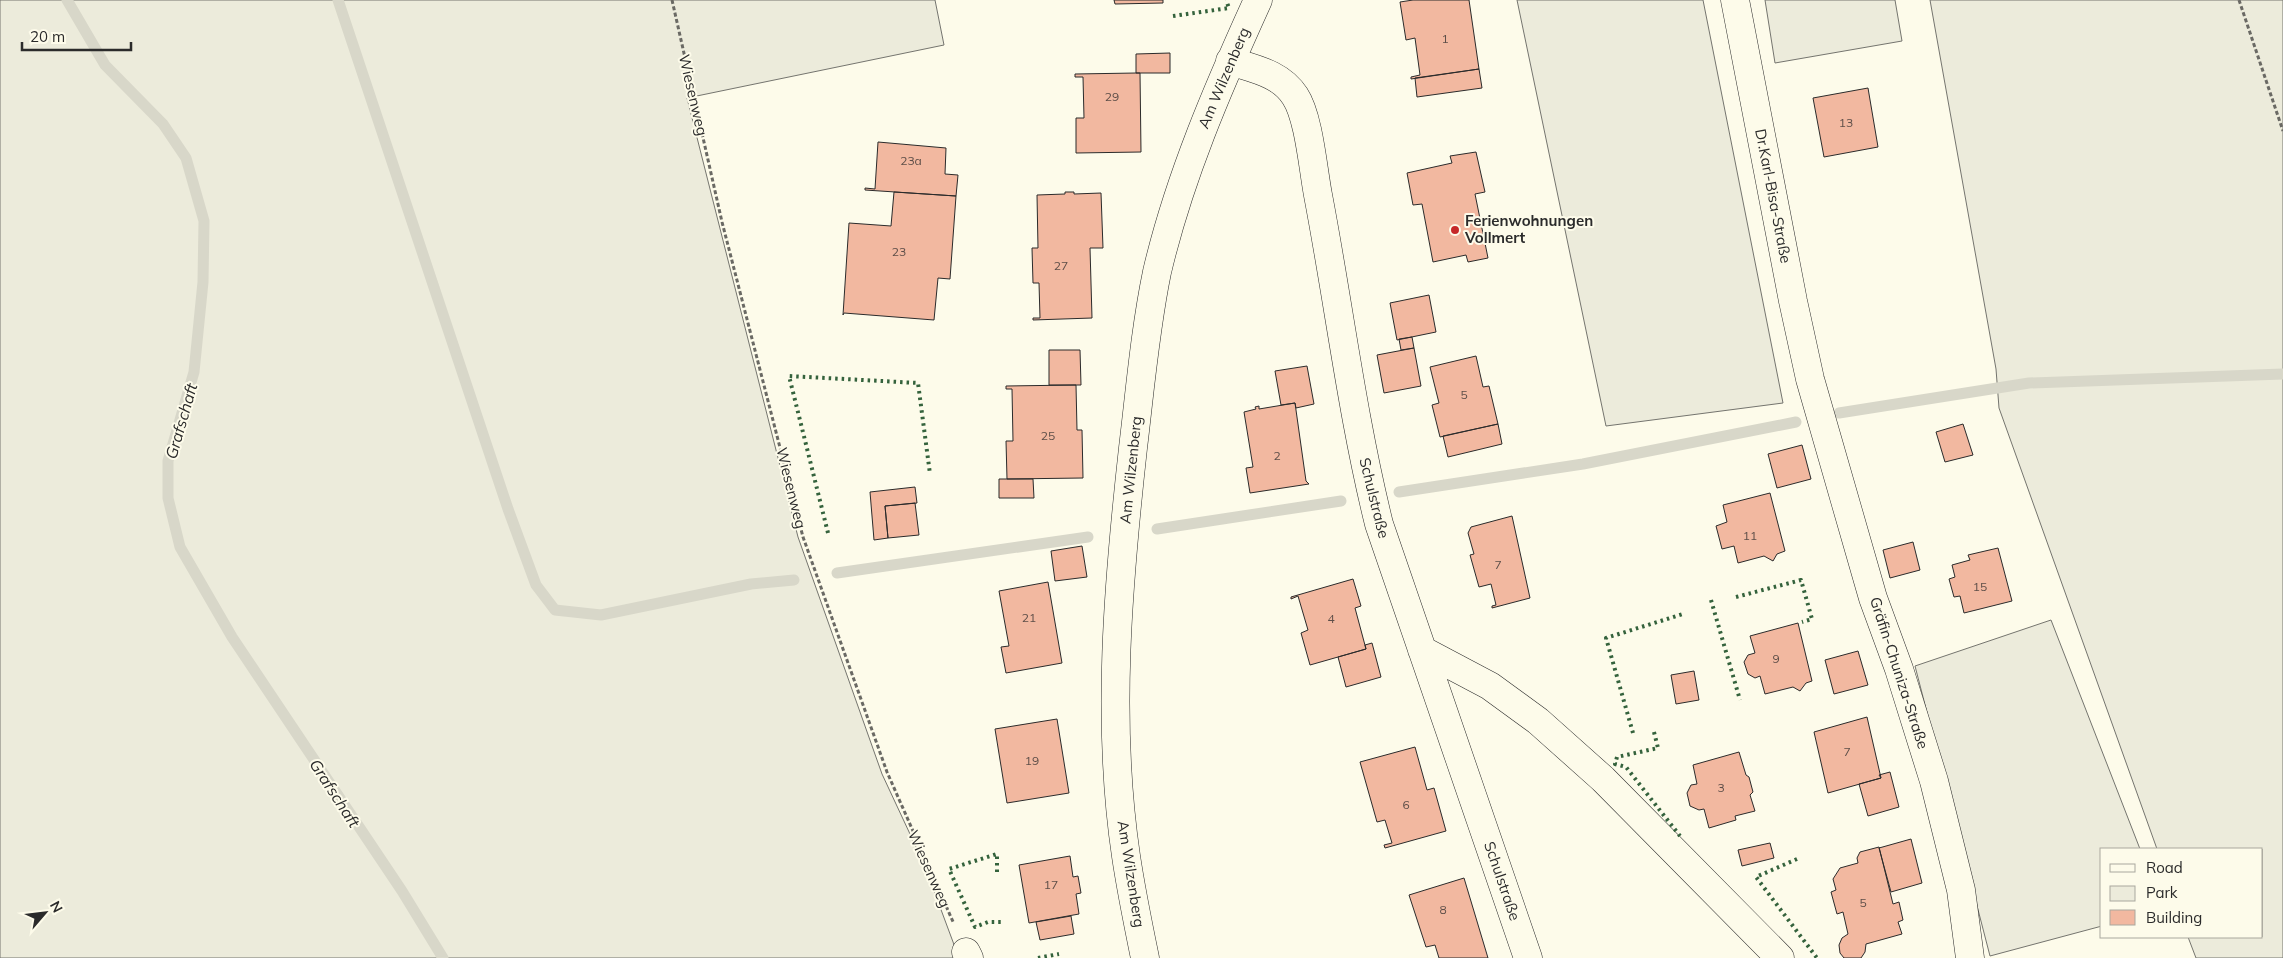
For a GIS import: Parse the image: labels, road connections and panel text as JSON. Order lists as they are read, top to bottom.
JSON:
{
  "streets": {
    "street": [
      "Am Wilzenberg",
      "Dr.Karl-Bisa-Straße",
      "Schulstraße",
      "Gräfin-Chuniza-Straße"
    ],
    "path": ["Wiesenweg"]
  },
  "crossings": [
    ["Am Wilzenberg", "Schulstraße"],
    ["Dr.Karl-Bisa-Straße", "Gräfin-Chuniza-Straße"]
  ],
  "water": ["Grafschaft"],
  "places": ["Ferienwohnungen Vollmert"],
  "house_numbers": [
    "1",
    "29",
    "13",
    "23a",
    "23",
    "27",
    "5",
    "25",
    "2",
    "11",
    "7",
    "15",
    "21",
    "4",
    "9",
    "7",
    "19",
    "3",
    "6",
    "17",
    "5",
    "8"
  ],
  "legend": ["Road", "Park", "Building"],
  "scale_bar": "20 m",
  "north": "top right"
}
